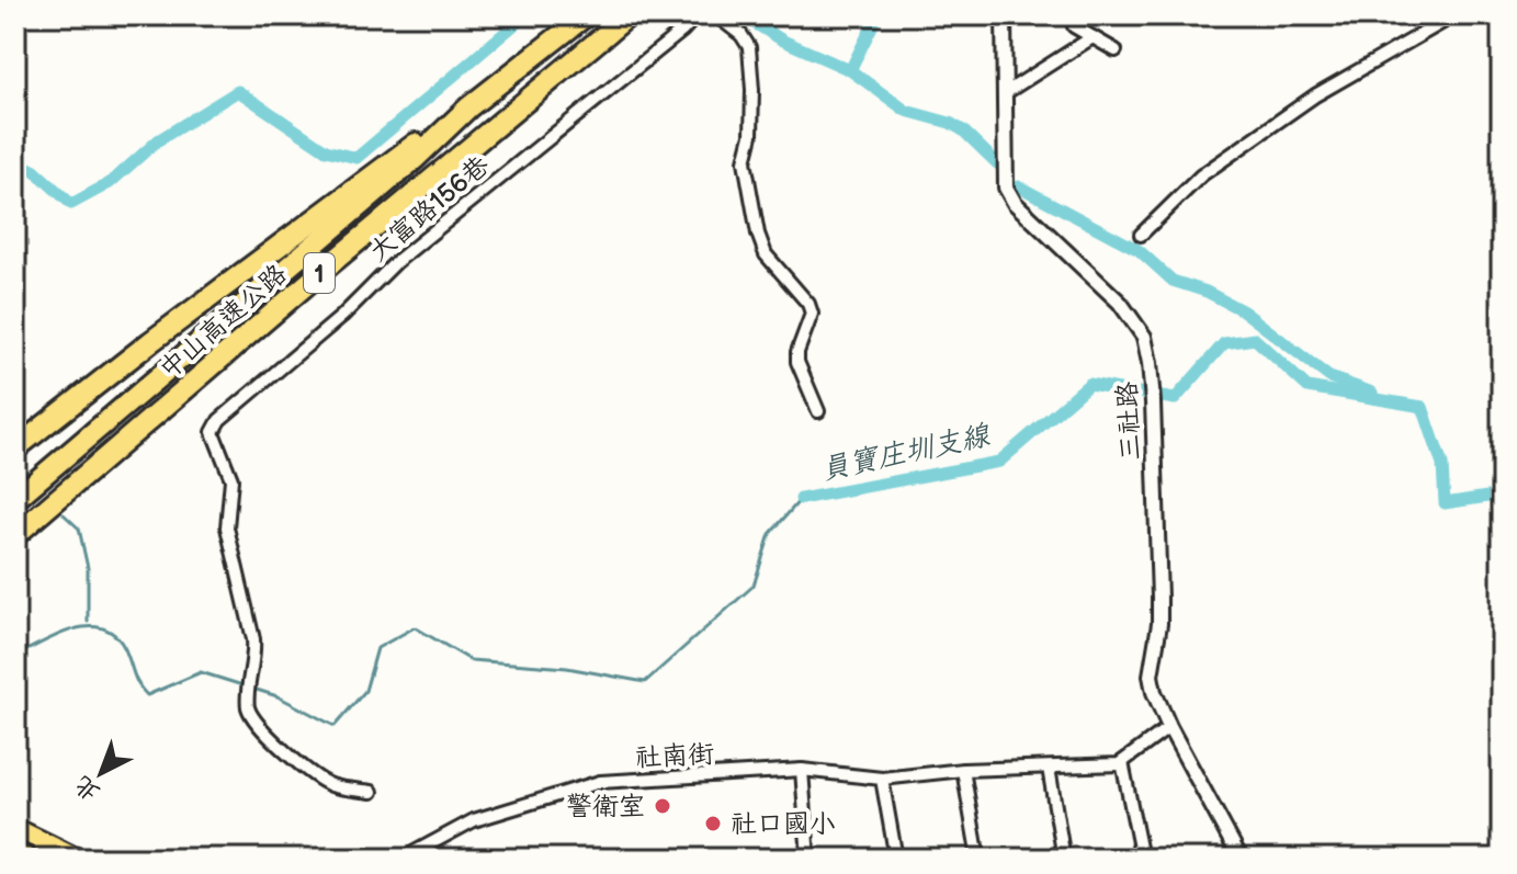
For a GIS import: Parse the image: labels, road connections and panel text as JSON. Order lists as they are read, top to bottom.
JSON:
{
  "streets": {
    "highway": ["1", "中山高速公路"],
    "street": ["大富路156巷", "三社路", "社南街"]
  },
  "water": ["員寶庄圳支線"],
  "places": ["警衛室", "社口國小"],
  "north": "bottom left"
}
